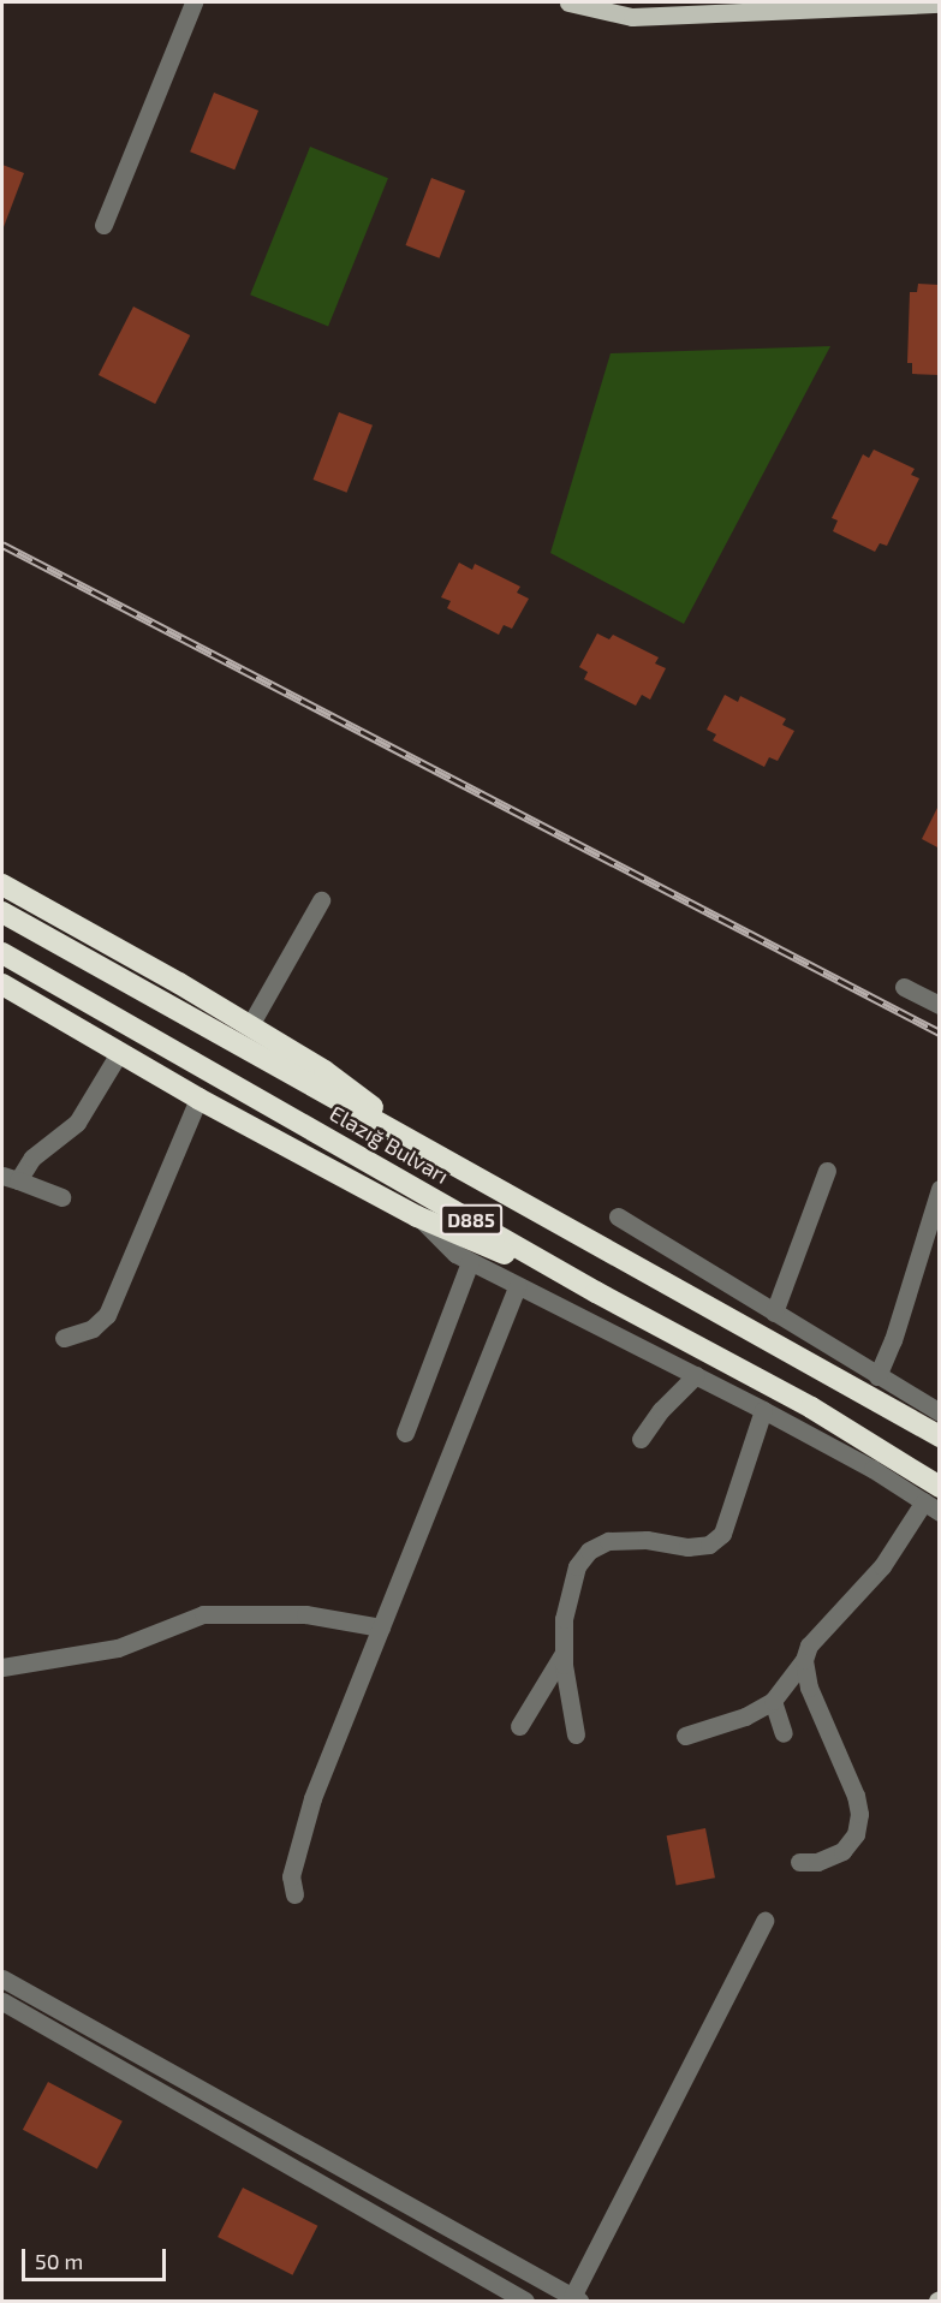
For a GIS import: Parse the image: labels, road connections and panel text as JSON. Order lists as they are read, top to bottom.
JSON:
{
  "streets": {
    "highway": ["Elazığ Bulvarı", "D885"]
  },
  "scale_bar": "50 m"
}
